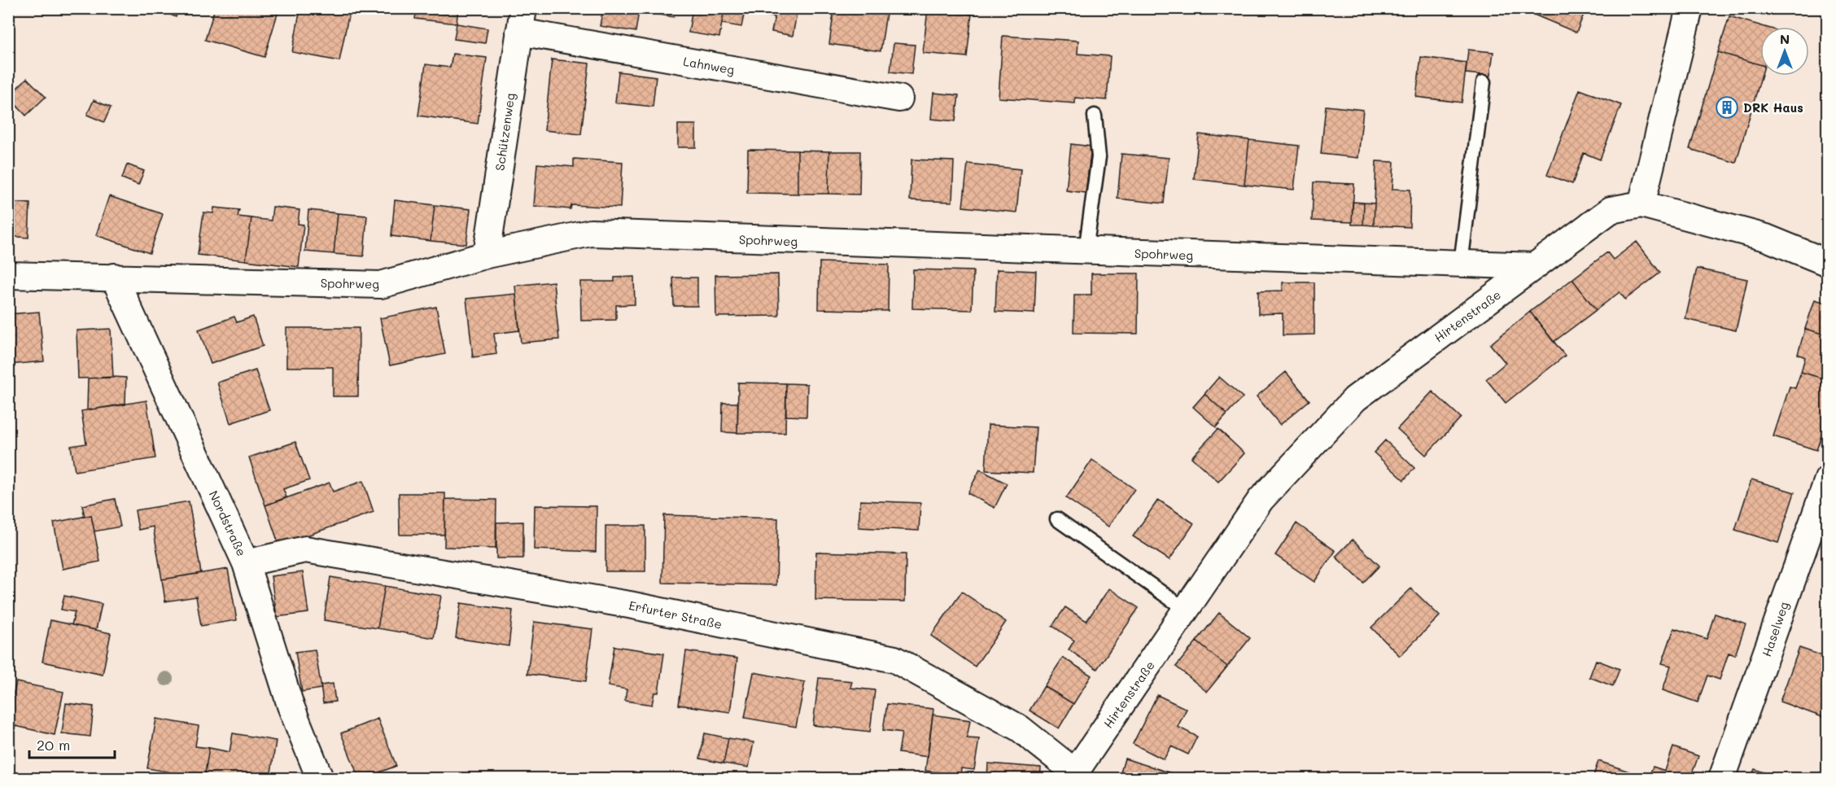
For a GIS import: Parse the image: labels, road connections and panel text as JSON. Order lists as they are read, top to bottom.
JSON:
{
  "streets": {
    "street": [
      "Lahnweg",
      "Schützenweg",
      "Spohrweg",
      "Hirtenstraße",
      "Nordstraße",
      "Erfurter Straße",
      "Haselweg"
    ]
  },
  "crossings": [
    ["Lahnweg", "Schützenweg"],
    ["Schützenweg", "Spohrweg"],
    ["Spohrweg", "Hirtenstraße"],
    ["Spohrweg", "Nordstraße"],
    ["Hirtenstraße", "Erfurter Straße"],
    ["Nordstraße", "Erfurter Straße"]
  ],
  "places": {
    "building": ["DRK Haus"]
  },
  "scale_bar": "20 m",
  "north": "top"
}
